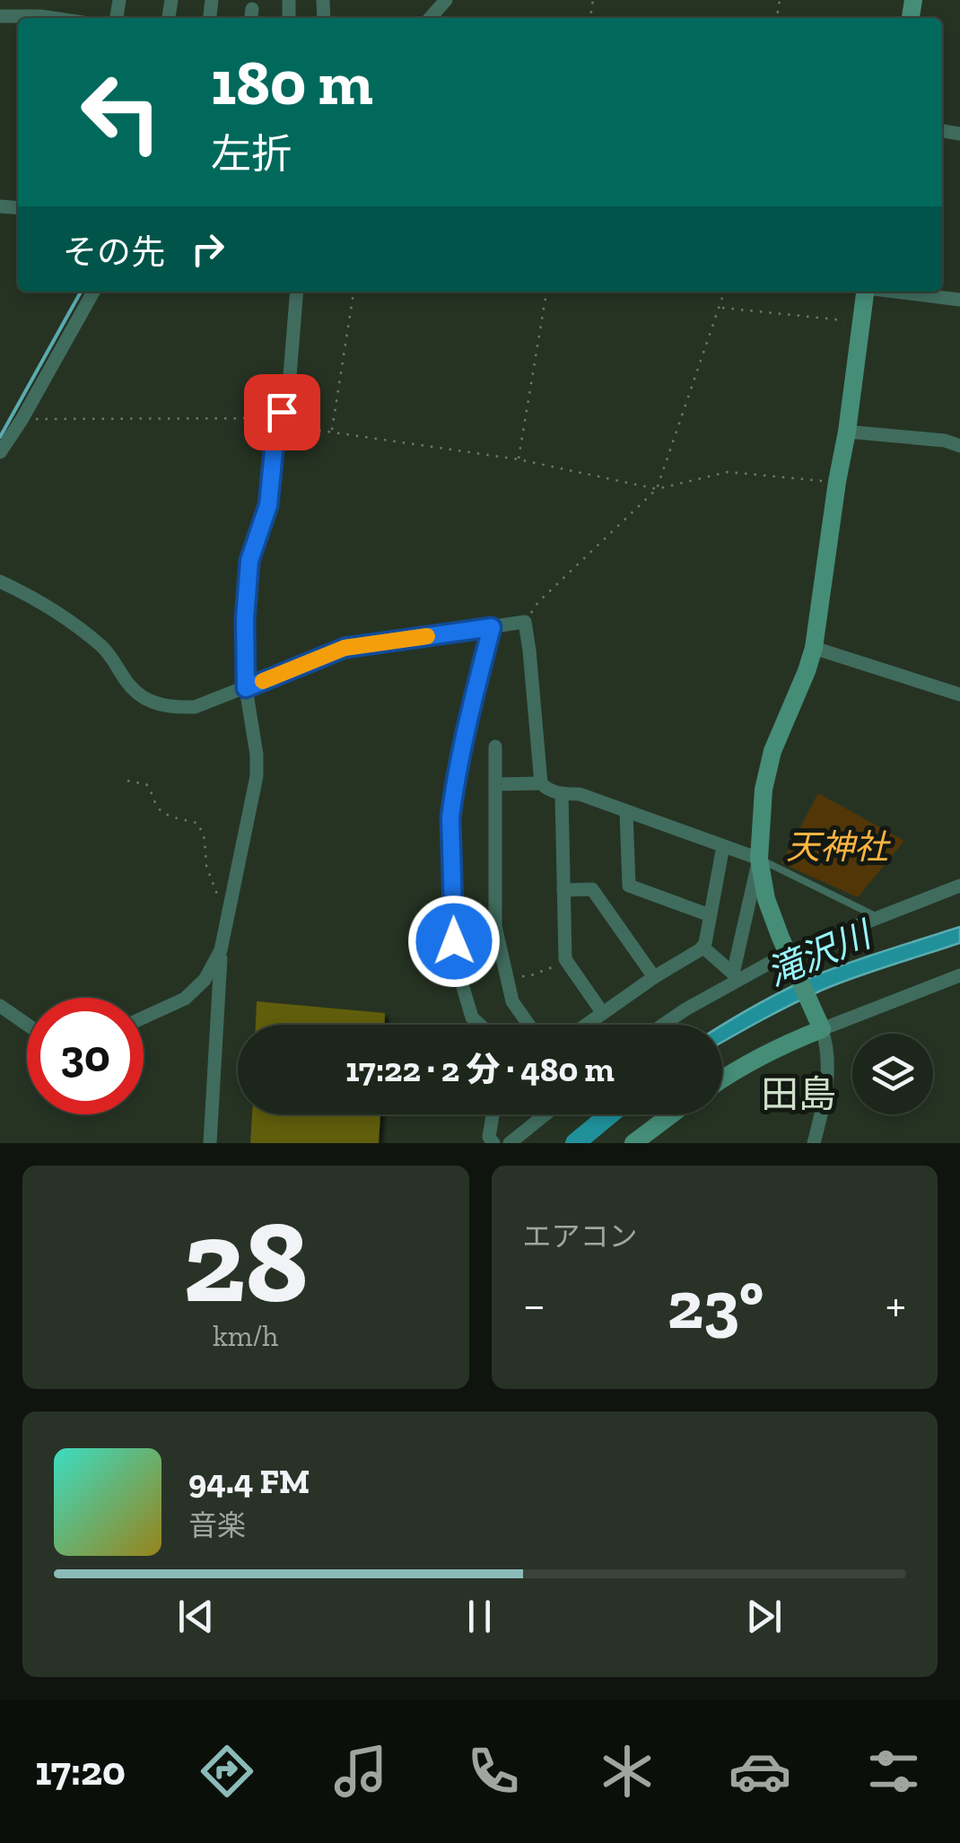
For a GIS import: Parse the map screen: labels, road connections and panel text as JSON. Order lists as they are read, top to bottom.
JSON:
{
  "districts": ["田島"],
  "water": ["滝沢川"],
  "parks": ["天神社"],
  "page": {
    "turn": ["180 m", "左折"],
    "then": "その先",
    "limit": "30",
    "trip": "17:22 · 2 分 · 480 m",
    "tile": [
      ["28", "km/h"],
      "エアコン"
    ],
    "heat": ["−", "23°", "+"],
    "song": ["94.4 FM", "音楽"],
    "tabs": "17:20"
  }
}
